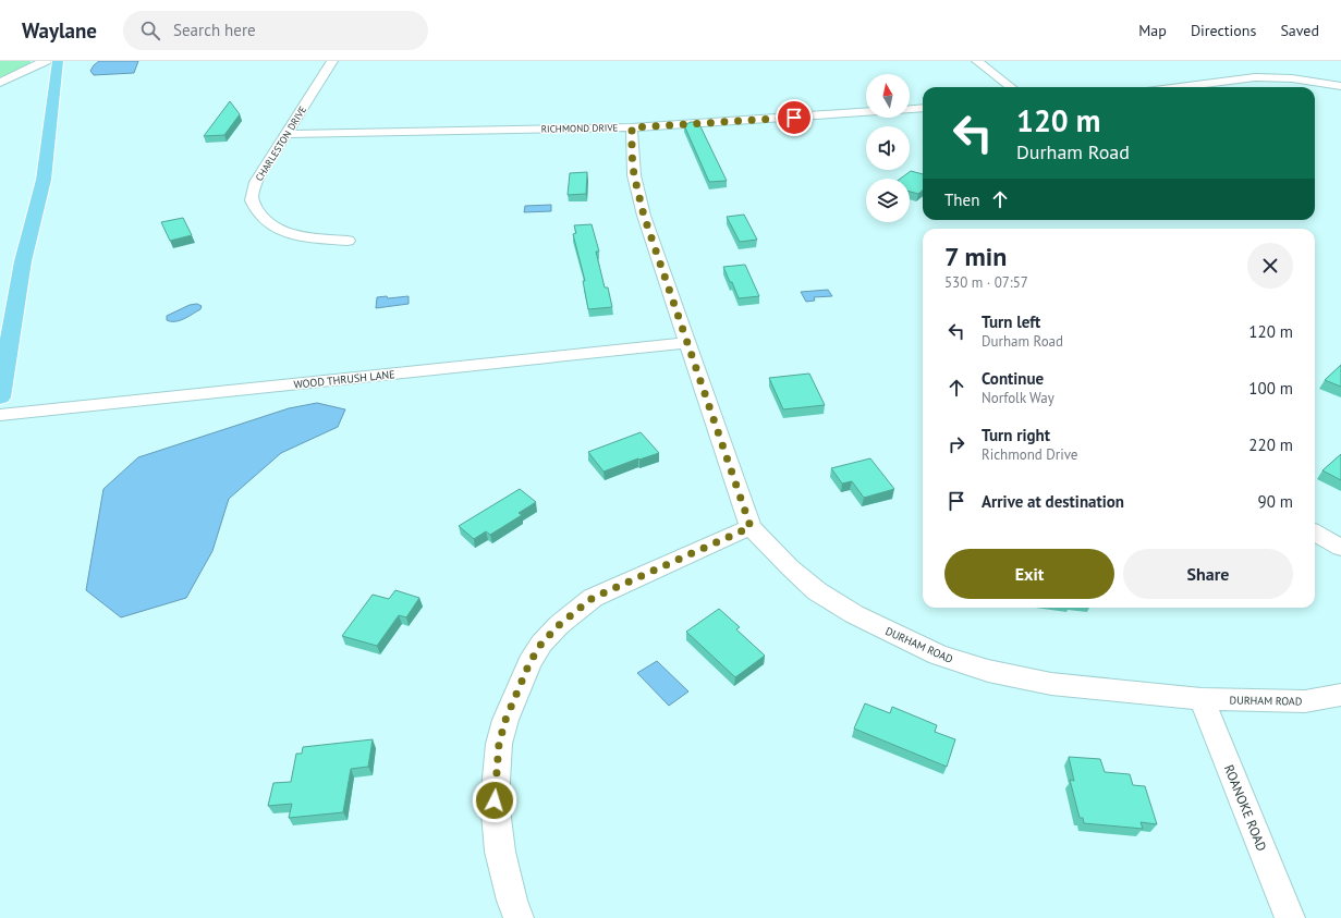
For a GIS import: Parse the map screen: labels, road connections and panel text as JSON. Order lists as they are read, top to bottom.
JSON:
{
  "streets": {
    "street": [
      "RICHMOND DRIVE",
      "CHARLESTON DRIVE",
      "WOOD THRUSH LANE",
      "DURHAM ROAD",
      "ROANOKE ROAD"
    ]
  },
  "crossings": [
    ["RICHMOND DRIVE", "CHARLESTON DRIVE"],
    ["RICHMOND DRIVE", "DURHAM ROAD"],
    ["WOOD THRUSH LANE", "DURHAM ROAD"],
    ["DURHAM ROAD", "ROANOKE ROAD"]
  ],
  "north": "top",
  "page": {
    "header": "Waylane",
    "search": "Search here",
    "nav": ["Map", "Directions", "Saved"],
    "turn": ["120 m", "Durham Road"],
    "then": "Then",
    "heading": ["7 min", "530 m · 07:57"],
    "list": [
      {
        "name": "Turn left",
        "note": "Durham Road",
        "value": "120 m"
      },
      {
        "name": "Continue",
        "note": "Norfolk Way",
        "value": "100 m"
      },
      {
        "name": "Turn right",
        "note": "Richmond Drive",
        "value": "220 m"
      },
      {
        "name": "Arrive at destination",
        "value": "90 m"
      }
    ],
    "buttons": ["Exit", "Share"]
  }
}
